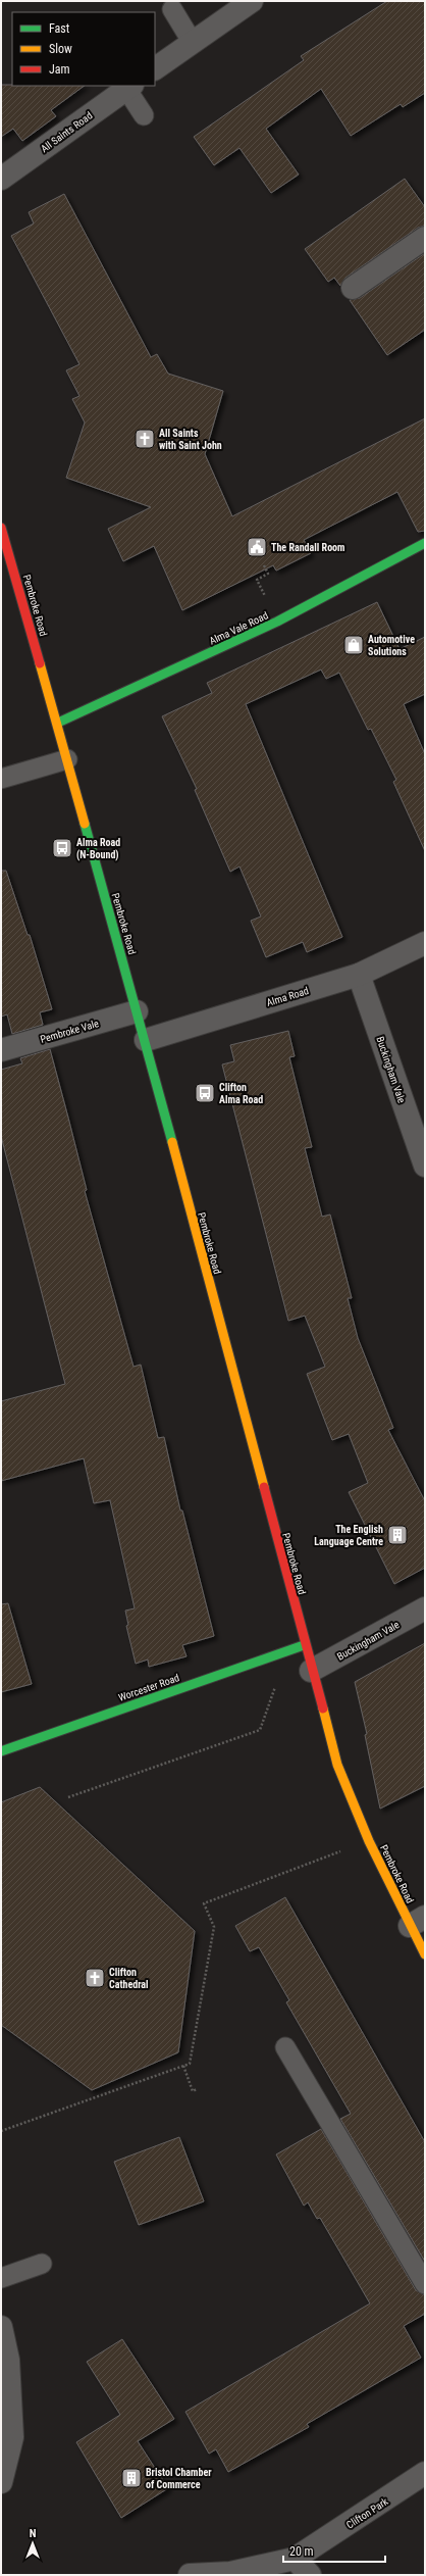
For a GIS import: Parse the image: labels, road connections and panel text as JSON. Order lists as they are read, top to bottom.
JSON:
{
  "streets": {
    "main road": ["Pembroke Road", "Alma Vale Road", "Worcester Road"],
    "street": [
      "All Saints Road",
      "Alma Road",
      "Pembroke Vale",
      "Buckingham Vale",
      "Clifton Park"
    ]
  },
  "crossings": [
    ["Pembroke Road", "Alma Vale Road"],
    ["Pembroke Road", "Alma Road"],
    ["Pembroke Road", "Pembroke Vale"],
    ["Pembroke Road", "Buckingham Vale"],
    ["Pembroke Road", "Worcester Road"],
    ["Alma Road", "Buckingham Vale"]
  ],
  "places": {
    "church": ["All Saints with Saint John", "Clifton Cathedral"],
    "public building": ["The Randall Room"],
    "shop": ["Automotive Solutions"],
    "bus stop": ["Alma Road (N-Bound)", "Clifton Alma Road"],
    "building": ["The English Language Centre", "Bristol Chamber of Commerce"]
  },
  "legend": ["Fast", "Slow", "Jam"],
  "scale_bar": "20 m",
  "north": "top"
}
